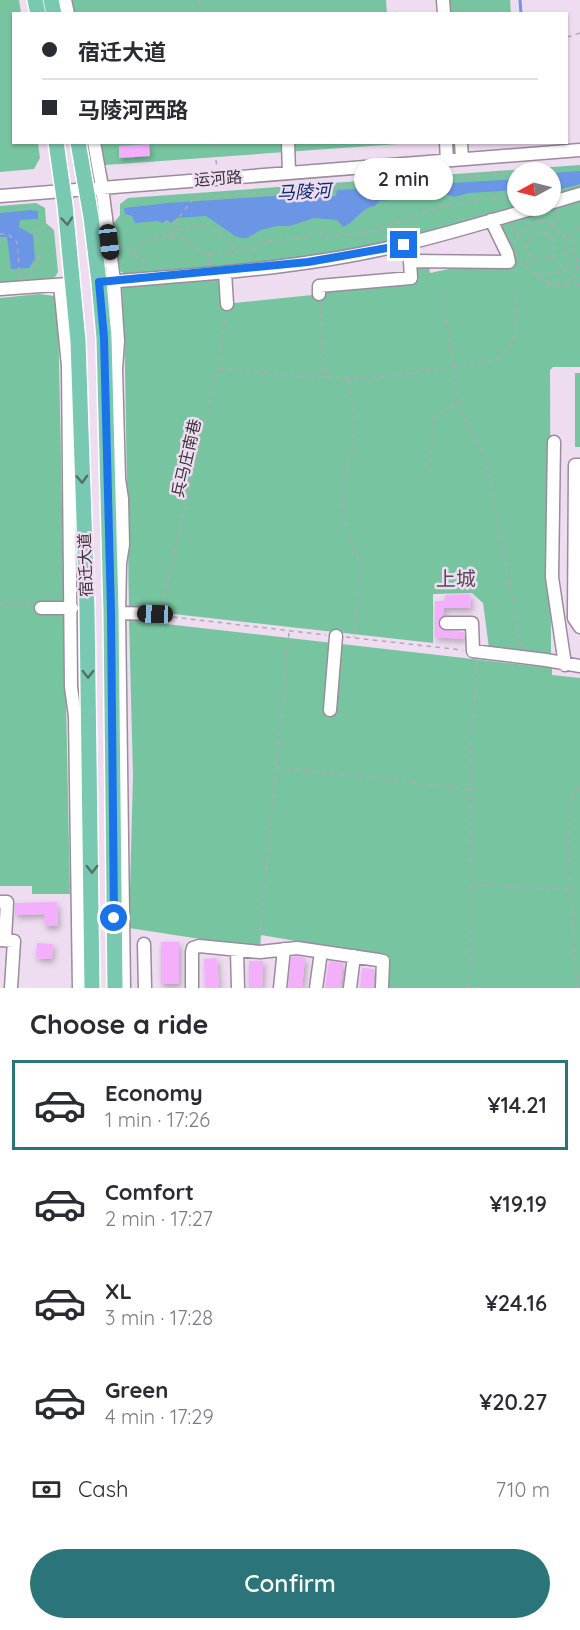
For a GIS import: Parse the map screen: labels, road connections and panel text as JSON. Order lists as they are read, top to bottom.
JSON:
{
  "streets": {
    "main road": ["宿迁大道"],
    "street": ["运河路"],
    "path": ["兵马庄南巷"]
  },
  "crossings": [
    ["运河路", "宿迁大道"]
  ],
  "districts": ["上城"],
  "water": ["马陵河"],
  "north": "left",
  "page": {
    "banner": ["宿迁大道", "马陵河西路"],
    "bubble": "2 min",
    "heading": "Choose a ride",
    "list": [
      {
        "name": "Economy",
        "note": "1 min · 17:26",
        "value": "¥14.21"
      },
      {
        "name": "Comfort",
        "note": "2 min · 17:27",
        "value": "¥19.19"
      },
      {
        "name": "XL",
        "note": "3 min · 17:28",
        "value": "¥24.16"
      },
      {
        "name": "Green",
        "note": "4 min · 17:29",
        "value": "¥20.27"
      }
    ],
    "pay": ["Cash", "710 m"],
    "buttons": "Confirm"
  }
}
